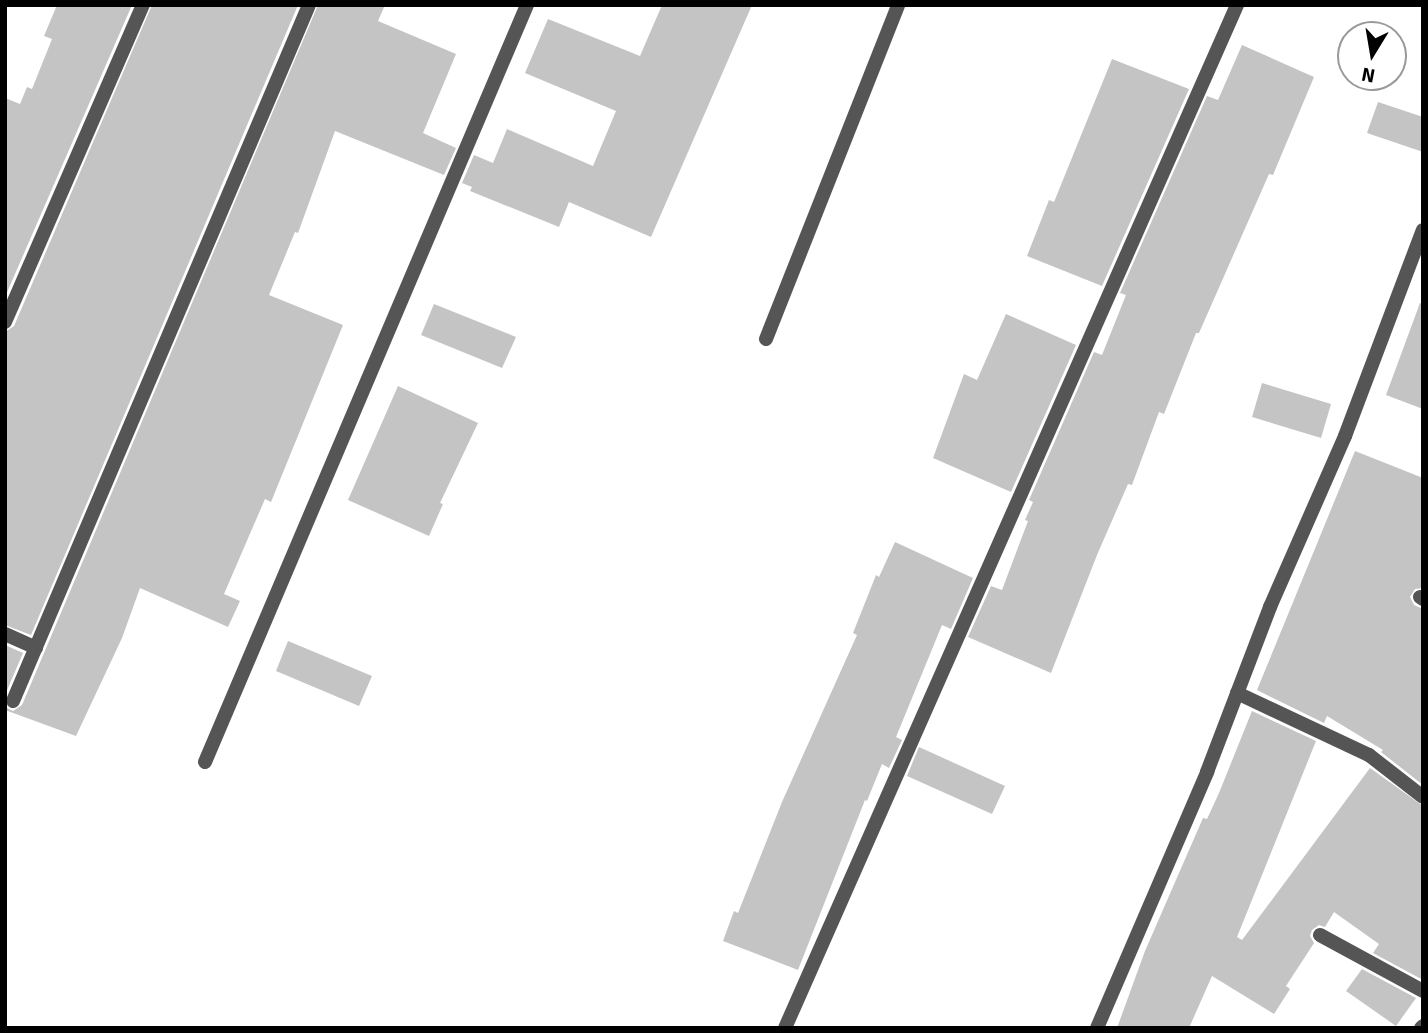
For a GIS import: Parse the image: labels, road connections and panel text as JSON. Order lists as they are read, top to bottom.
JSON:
{
  "north": "bottom"
}
